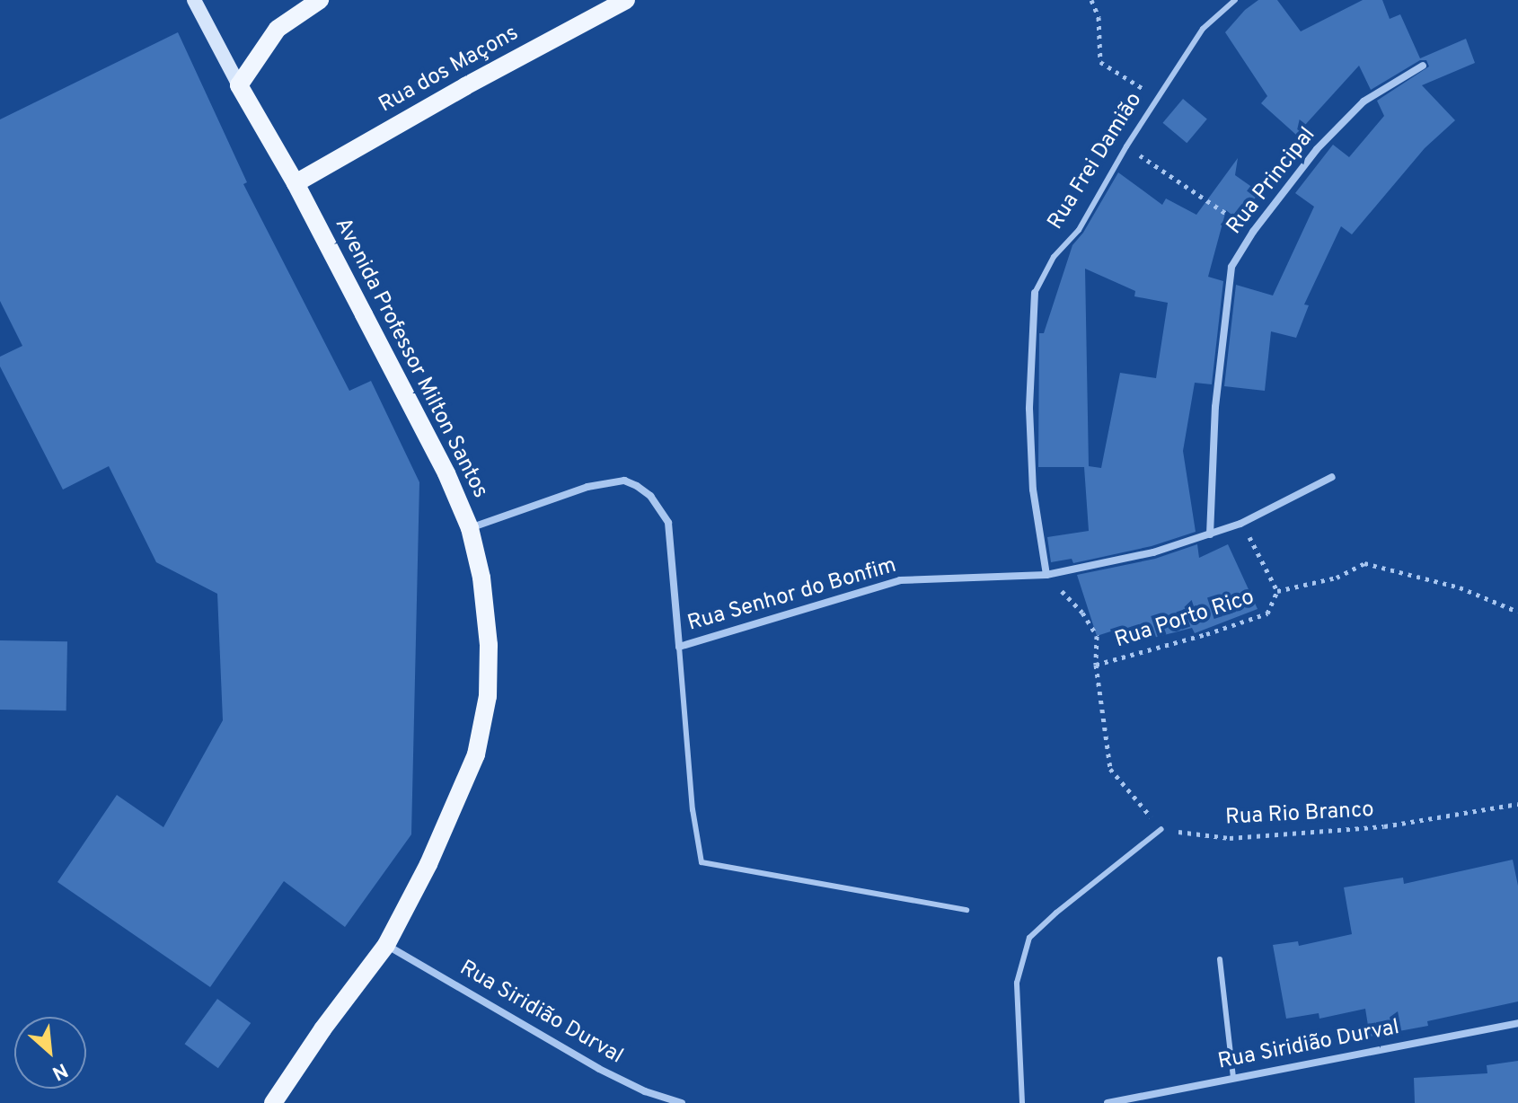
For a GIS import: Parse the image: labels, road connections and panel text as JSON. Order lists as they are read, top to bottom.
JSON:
{
  "streets": {
    "main road": ["Rua dos Maçons", "Avenida Professor Milton Santos"],
    "street": [
      "Rua Frei Damião",
      "Rua Principal",
      "Rua Senhor do Bonfim",
      "Rua Siridião Durval"
    ],
    "path": ["Rua Porto Rico", "Rua Rio Branco"]
  },
  "crossings": [
    ["Rua dos Maçons", "Avenida Professor Milton Santos"],
    ["Rua Frei Damião", "Rua Senhor do Bonfim"],
    ["Rua Principal", "Rua Senhor do Bonfim"],
    ["Avenida Professor Milton Santos", "Rua Senhor do Bonfim"],
    ["Avenida Professor Milton Santos", "Rua Siridião Durval"]
  ],
  "north": "bottom right"
}
